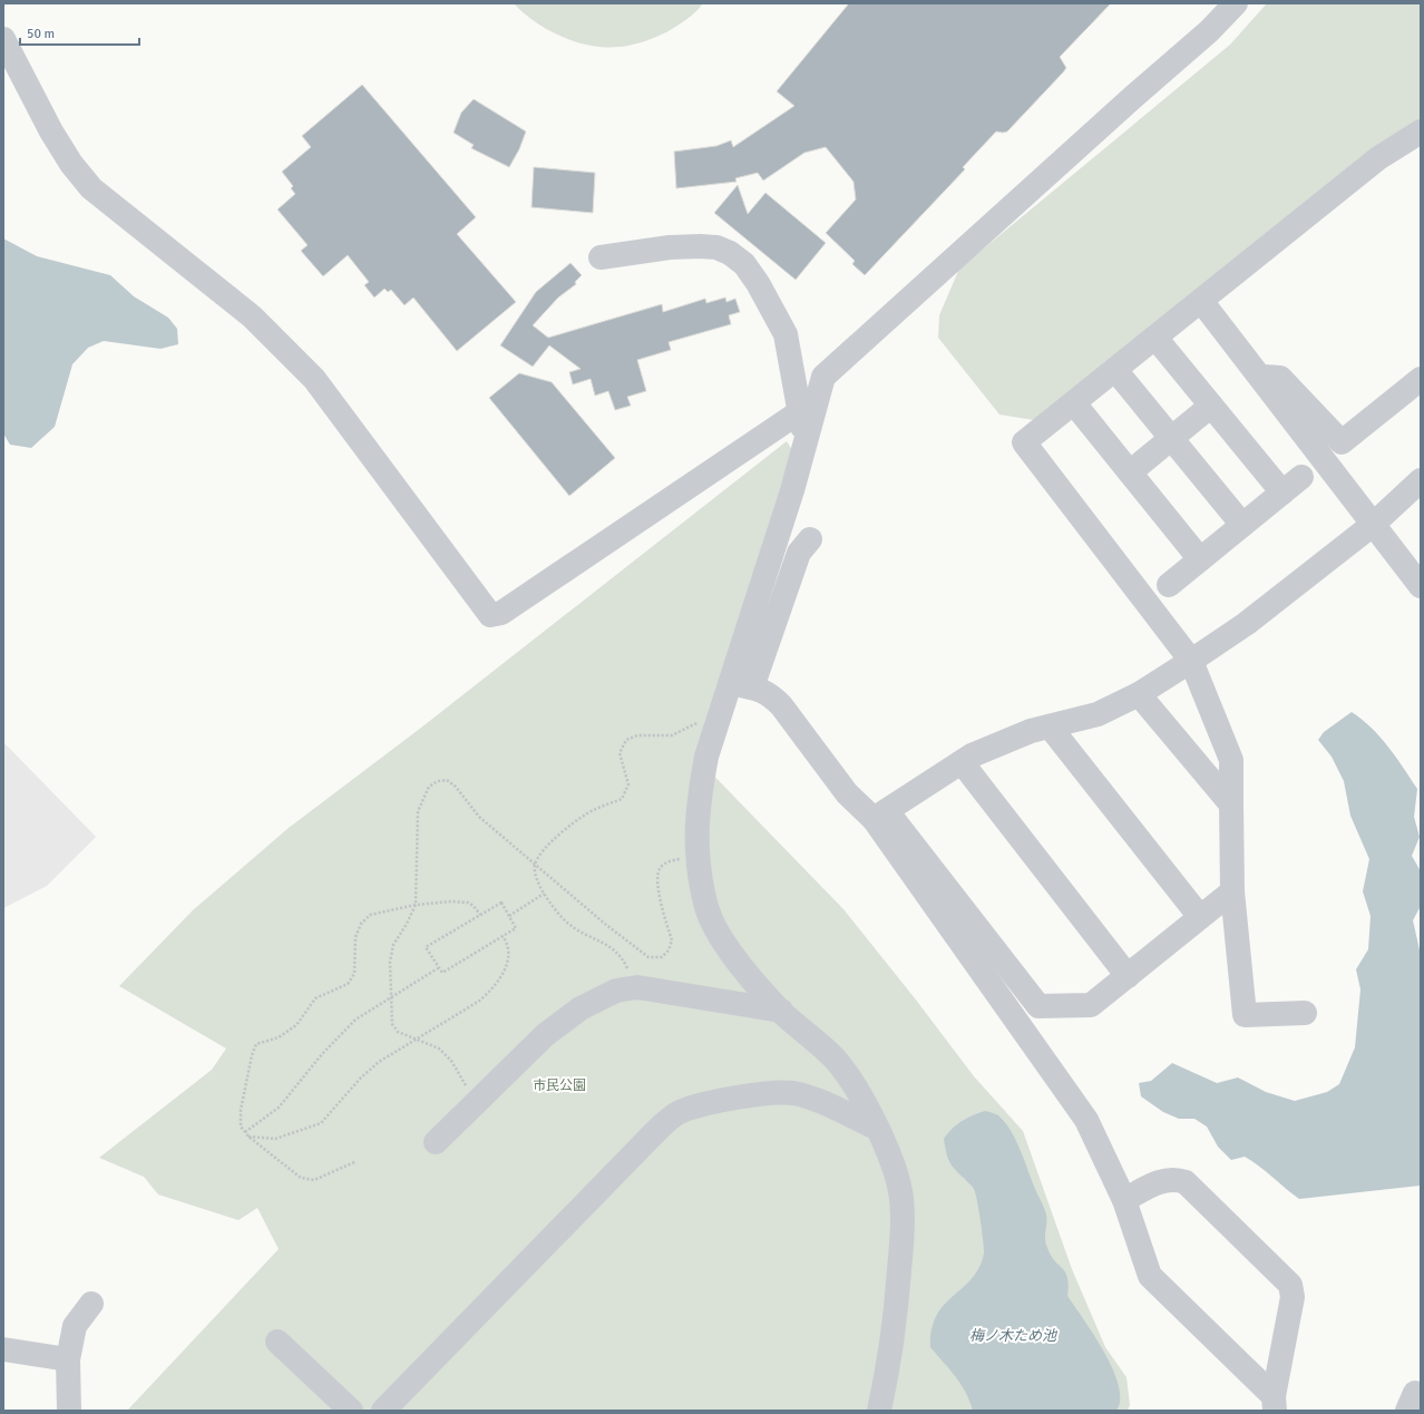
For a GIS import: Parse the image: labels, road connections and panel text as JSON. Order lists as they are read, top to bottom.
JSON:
{
  "water": ["梅ノ木ため池"],
  "parks": ["市民公園"],
  "scale_bar": "50 m"
}
